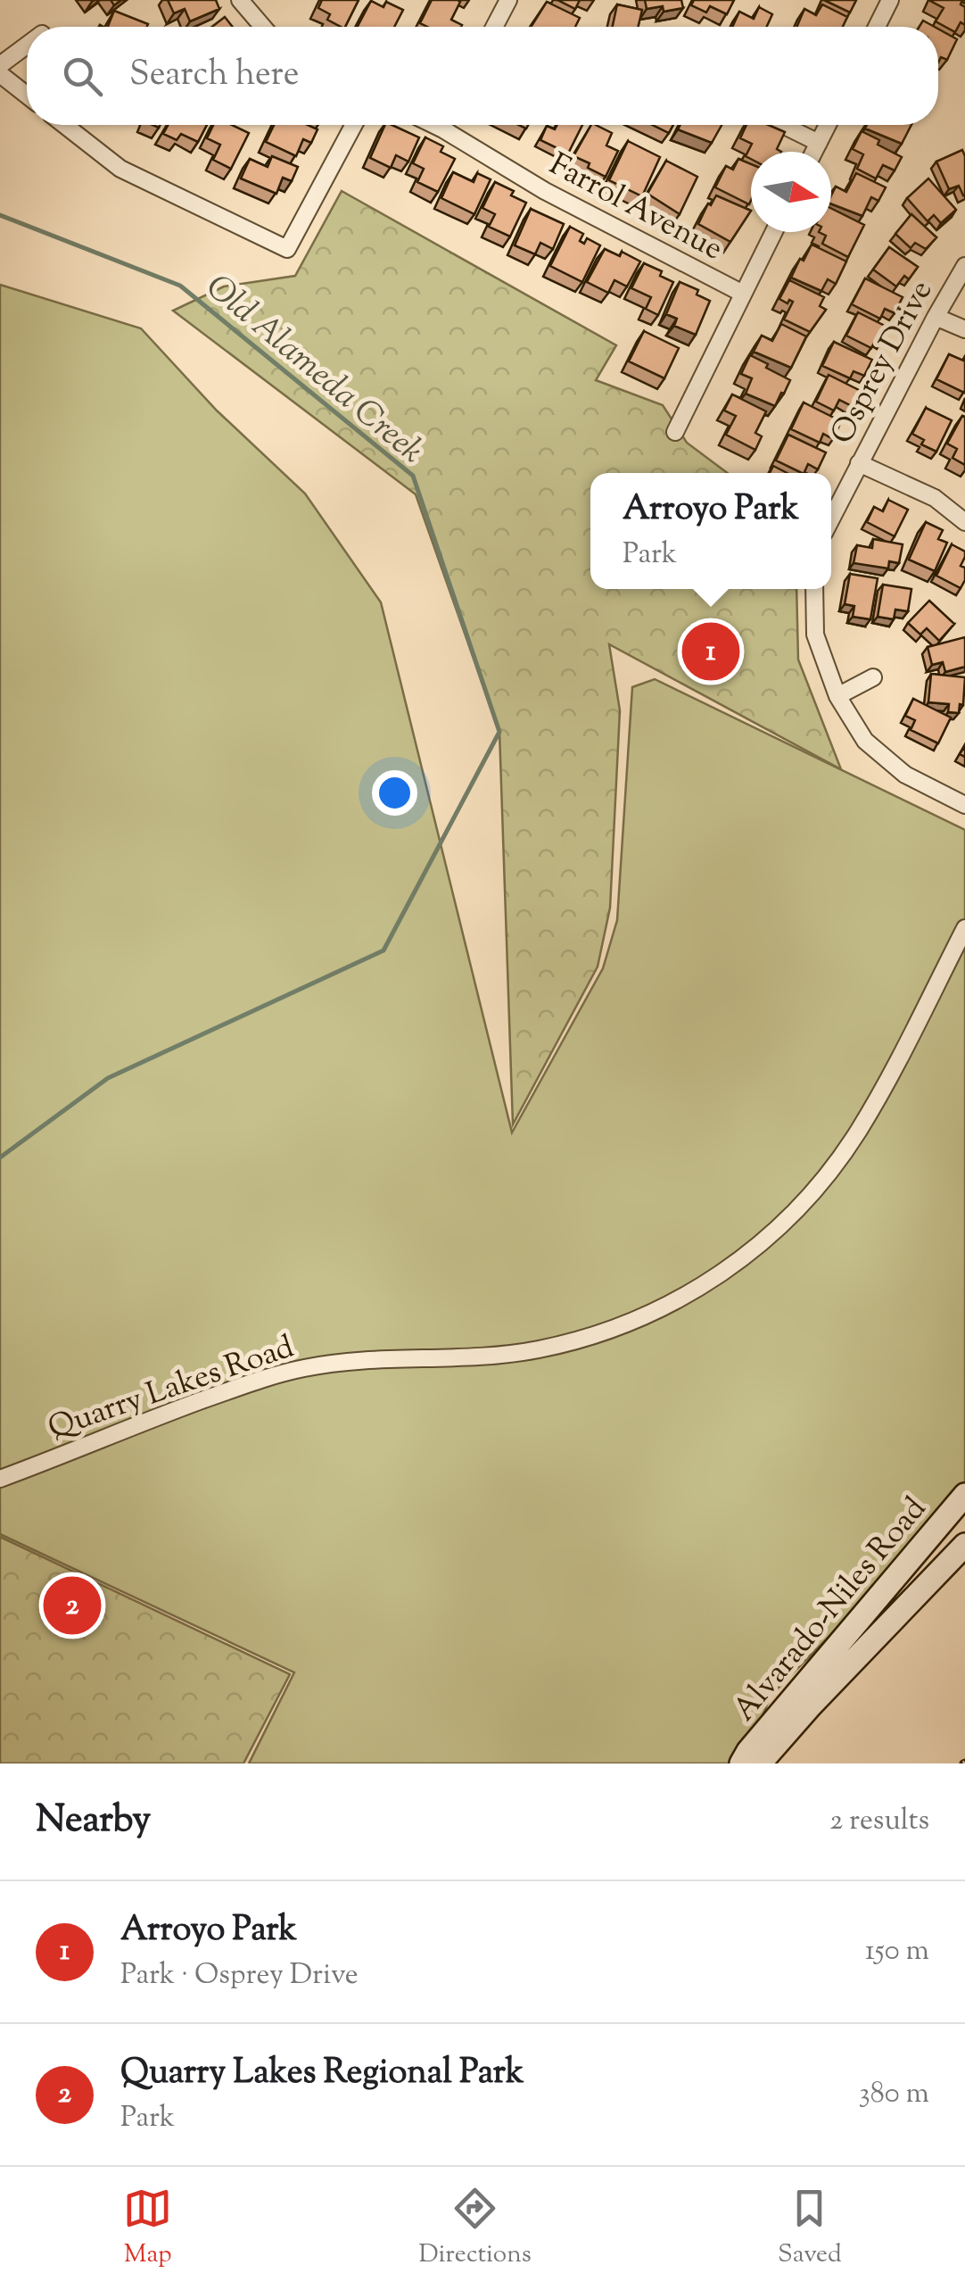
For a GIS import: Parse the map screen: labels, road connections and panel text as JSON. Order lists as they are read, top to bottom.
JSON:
{
  "streets": {
    "main road": ["Alvarado-Niles Road"],
    "street": ["Farrol Avenue", "Osprey Drive", "Quarry Lakes Road"]
  },
  "water": ["Old Alameda Creek"],
  "north": "right",
  "page": {
    "search": "Search here",
    "popup": ["Arroyo Park", "Park"],
    "pins": ["1", "2"],
    "heading": ["Nearby", "2 results"],
    "list": [
      {
        "mark": "1",
        "name": "Arroyo Park",
        "note": "Park · Osprey Drive",
        "value": "150 m"
      },
      {
        "mark": "2",
        "name": "Quarry Lakes Regional Park",
        "note": "Park",
        "value": "380 m"
      }
    ],
    "nav": ["Map", "Directions", "Saved"]
  }
}
